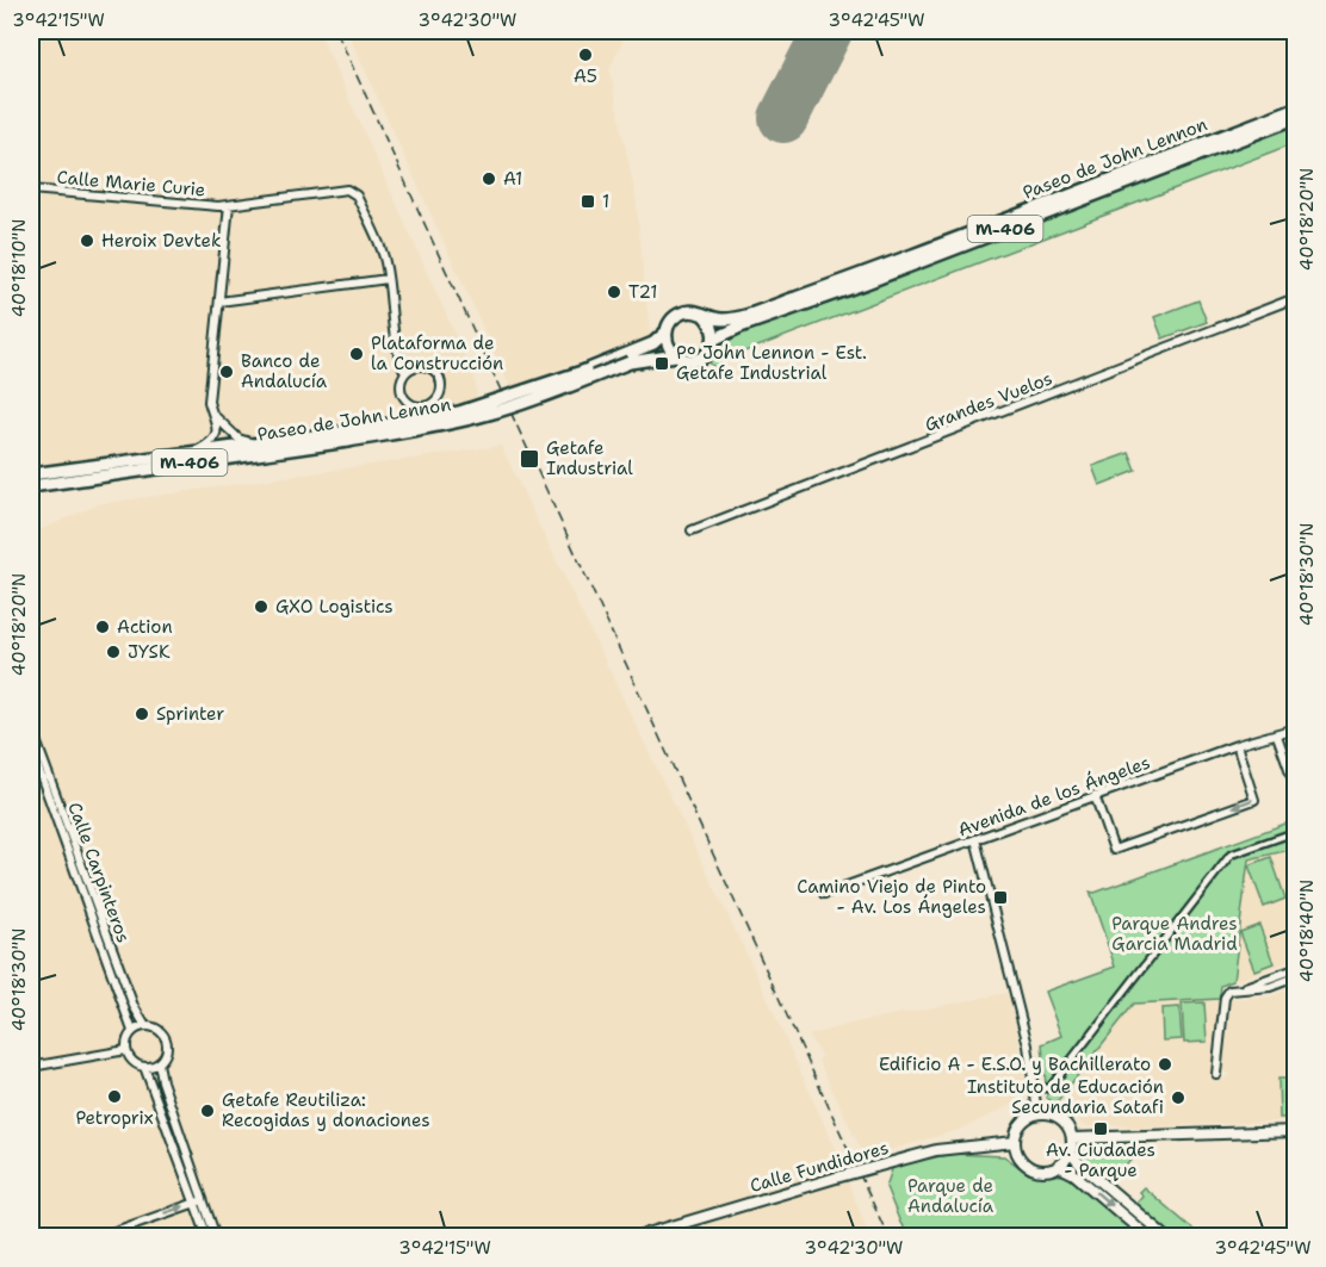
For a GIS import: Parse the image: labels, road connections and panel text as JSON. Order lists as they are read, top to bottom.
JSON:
{
  "streets": {
    "highway": ["Paseo de John Lennon", "M-406"],
    "street": [
      "Calle Marie Curie",
      "Grandes Vuelos",
      "Avenida de los Ángeles",
      "Calle Carpinteros",
      "Calle Fundidores"
    ]
  },
  "crossings": [
    ["Paseo de John Lennon", "M-406"]
  ],
  "parks": ["Parque Andres Garcia Madrid", "Parque de Andalucía"],
  "places": {
    "other": [
      "A5",
      "A1",
      "Heroix Devtek",
      "T21",
      "Plataforma de la Construcción",
      "Banco de Andalucía",
      "GXO Logistics",
      "Action",
      "JYSK",
      "Sprinter",
      "Edificio A - E.S.O. y Bachillerato",
      "Petroprix",
      "Instituto de Educación Secundaria Satafi",
      "Getafe Reutiliza: Recogidas y donaciones"
    ],
    "transit": [
      "1",
      "Pº John Lennon - Est. Getafe Industrial",
      "Getafe Industrial",
      "Camino Viejo de Pinto - Av. Los Ángeles",
      "Av. Ciudades - Parque"
    ]
  },
  "coordinates": [
    "3°42'15\"W",
    "3°42'30\"W",
    "3°42'45\"W",
    "40°18'20\"N",
    "40°18'10\"N",
    "40°18'30\"N",
    "40°18'40\"N"
  ]
}
